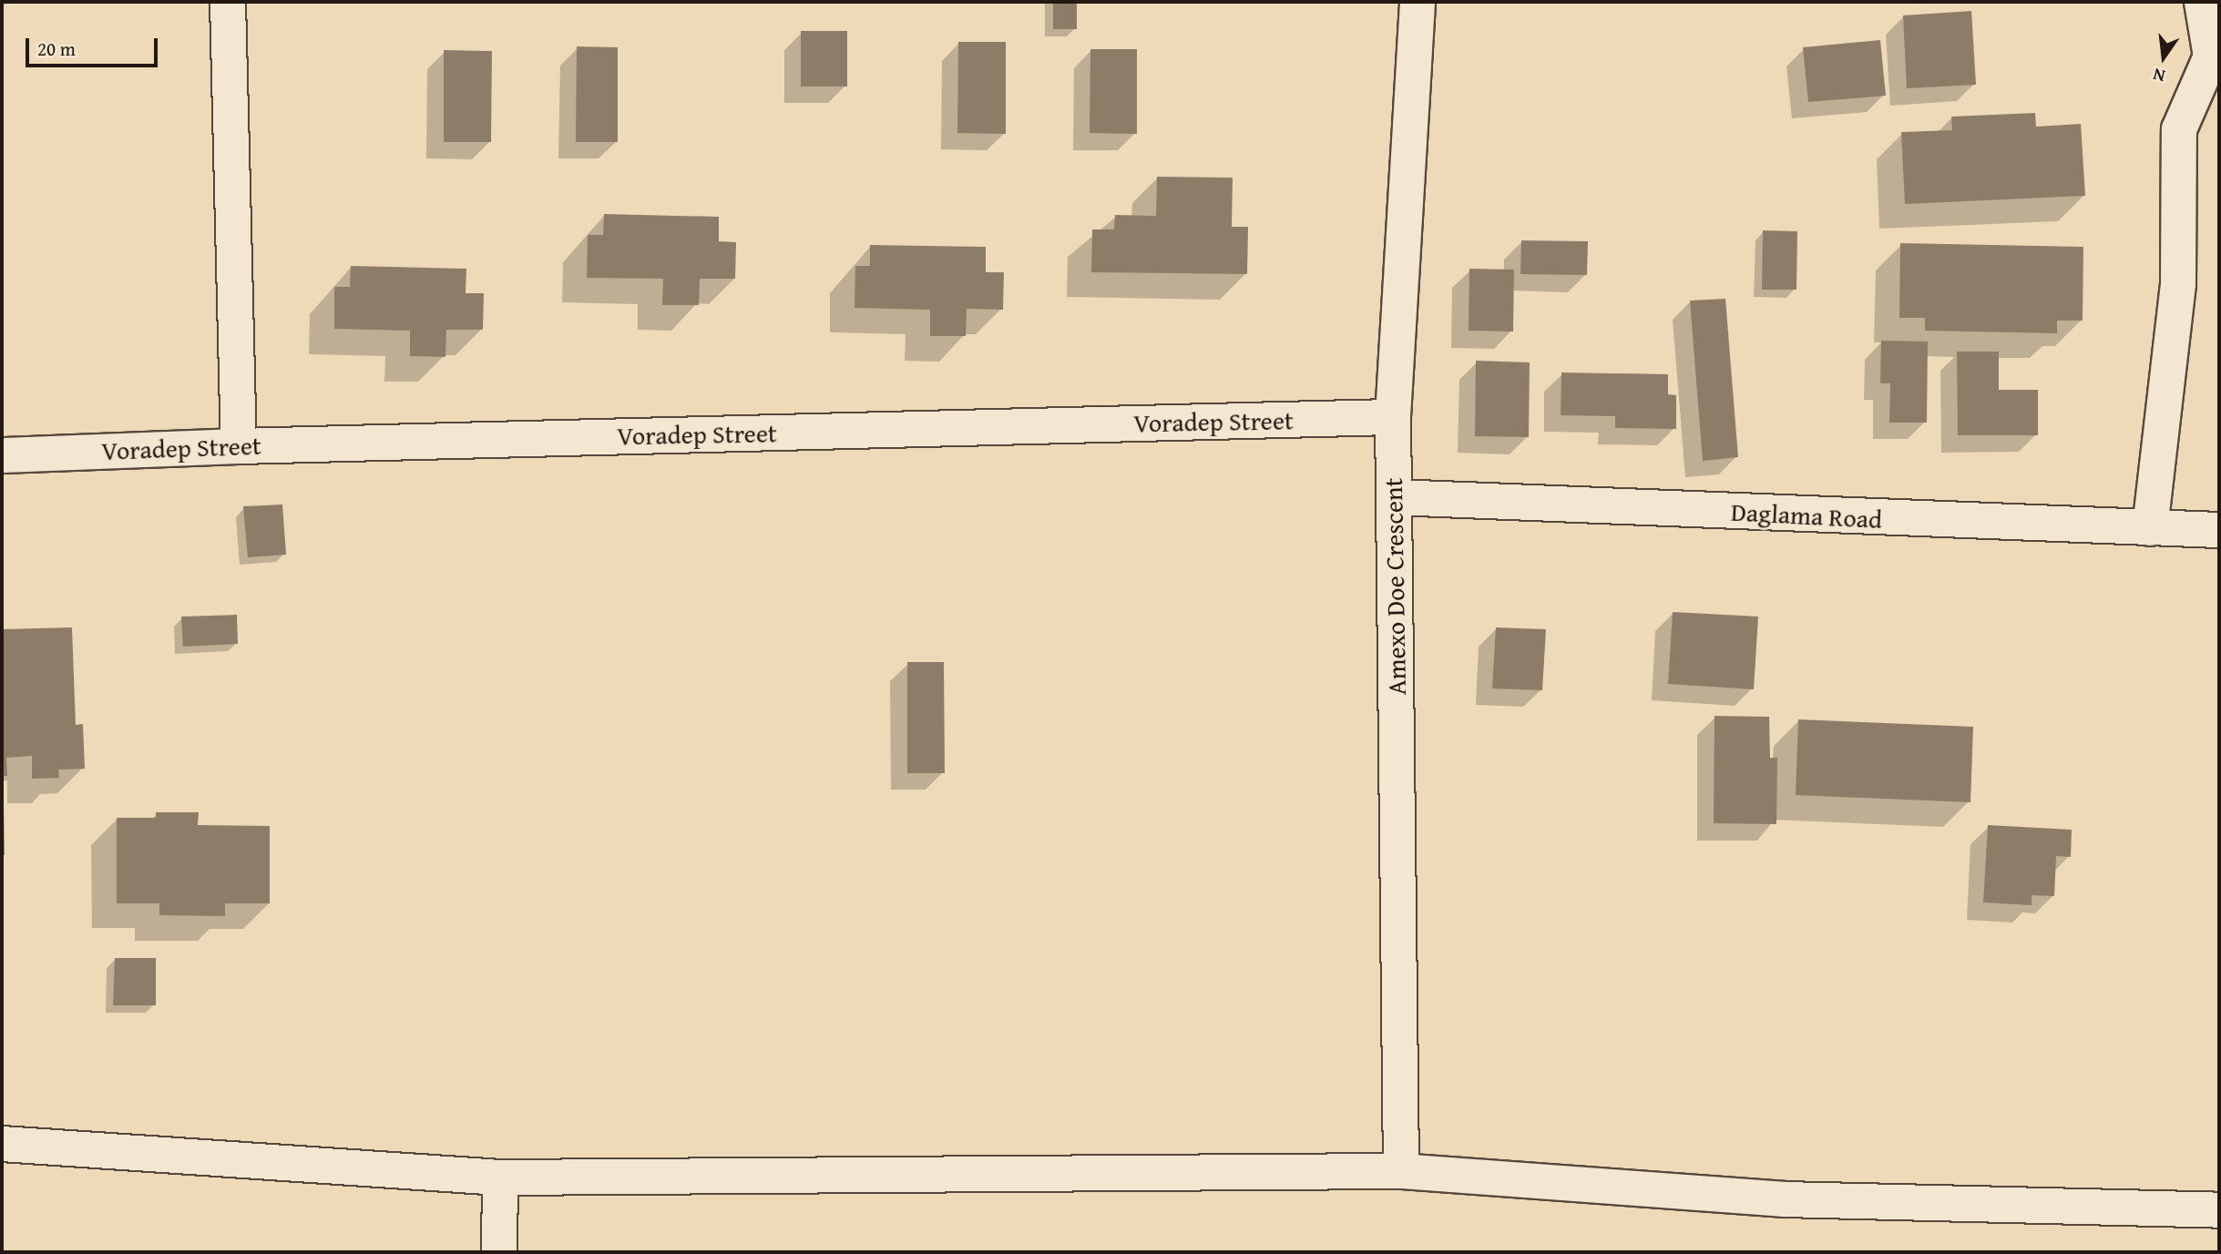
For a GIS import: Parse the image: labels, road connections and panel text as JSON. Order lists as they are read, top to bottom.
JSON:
{
  "streets": {
    "street": ["Voradep Street", "Daglama Road", "Amexo Doe Crescent"]
  },
  "crossings": [
    ["Voradep Street", "Amexo Doe Crescent"],
    ["Daglama Road", "Amexo Doe Crescent"]
  ],
  "scale_bar": "20 m",
  "north": "bottom"
}
